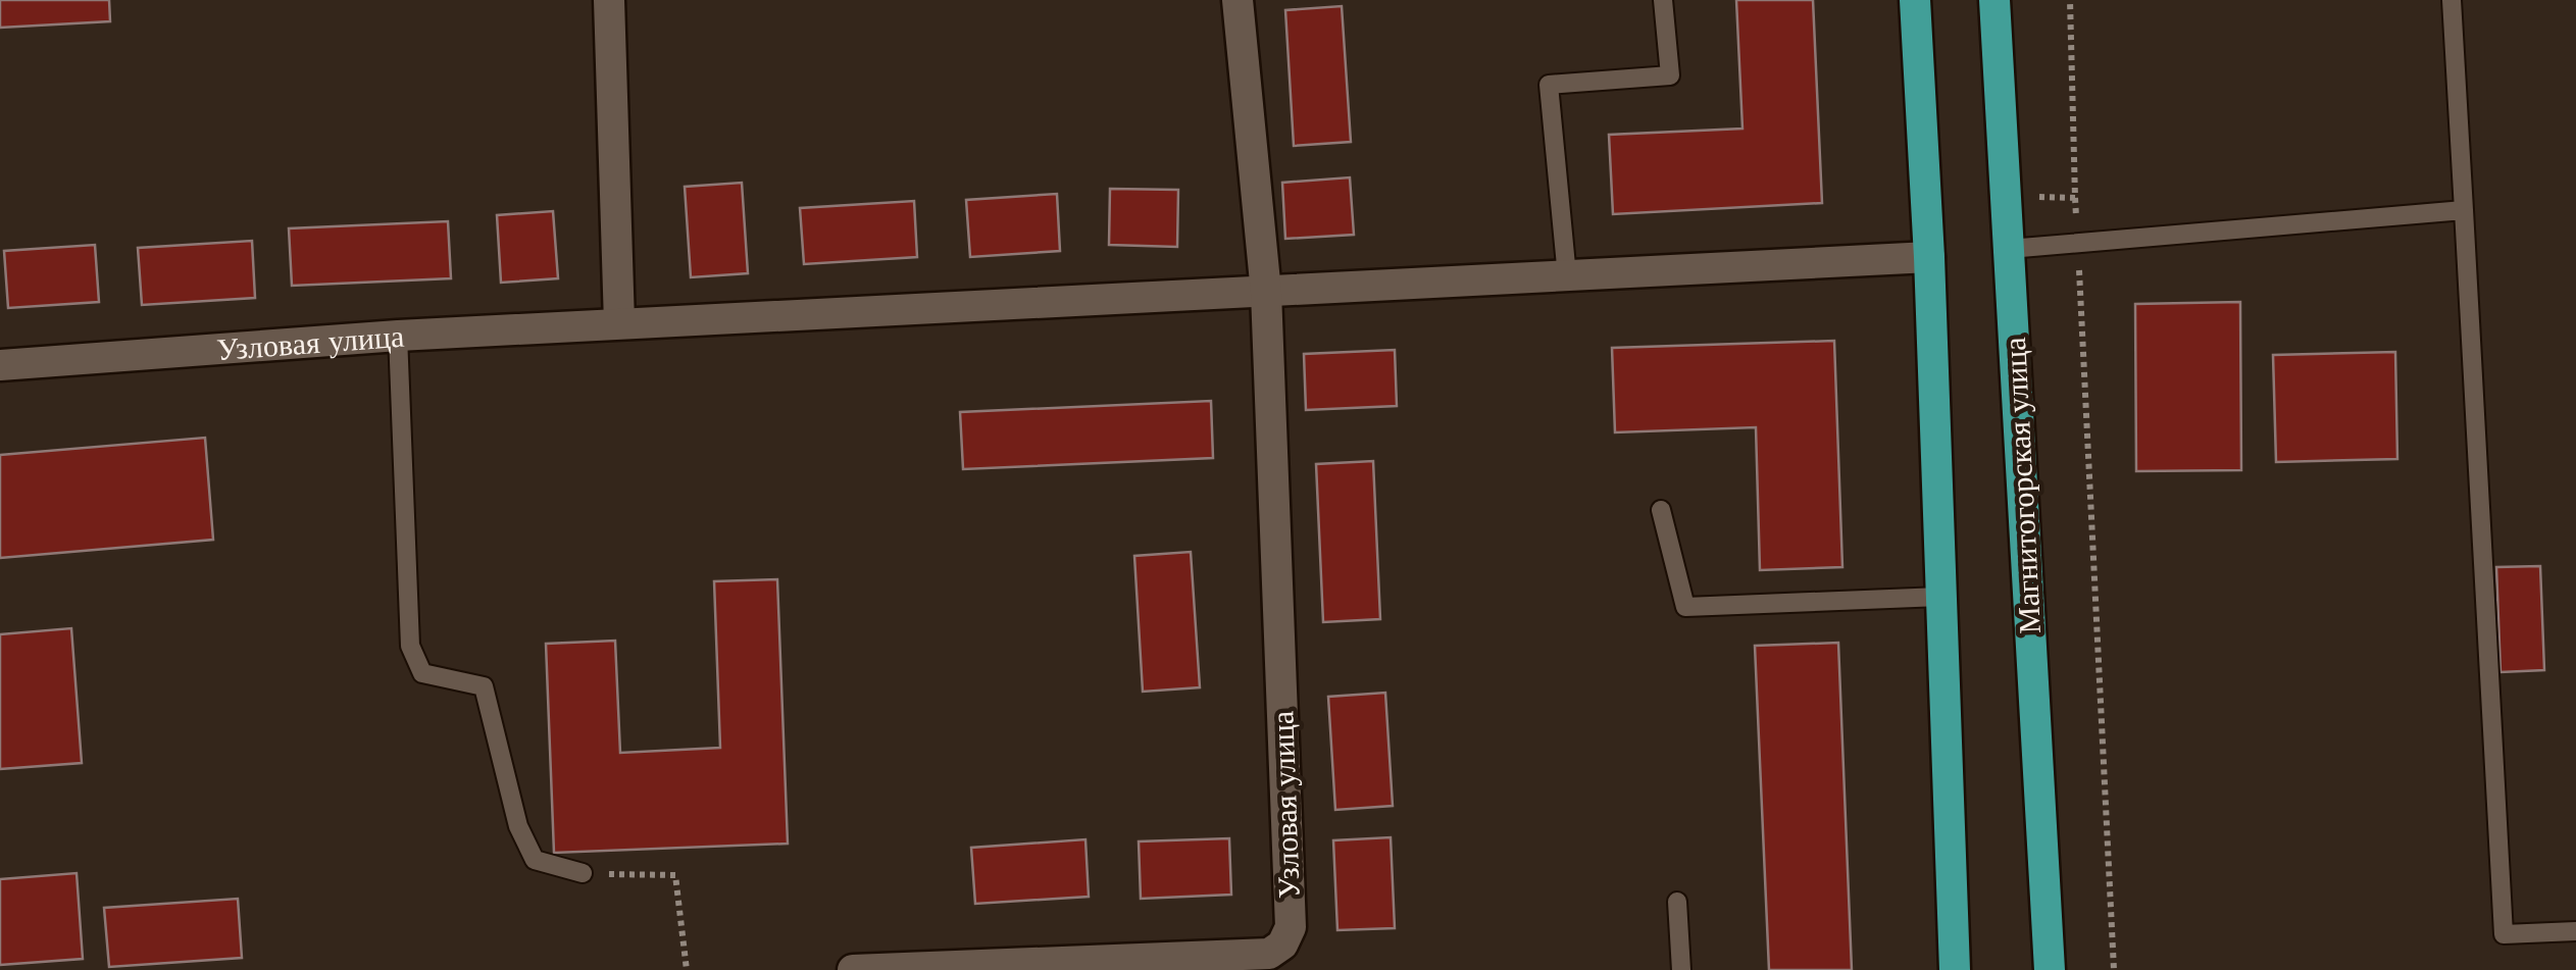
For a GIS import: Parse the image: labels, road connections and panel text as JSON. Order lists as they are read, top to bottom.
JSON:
{
  "streets": {
    "main road": ["Магнитогорская улица"],
    "street": ["Узловая улица"]
  }
}
